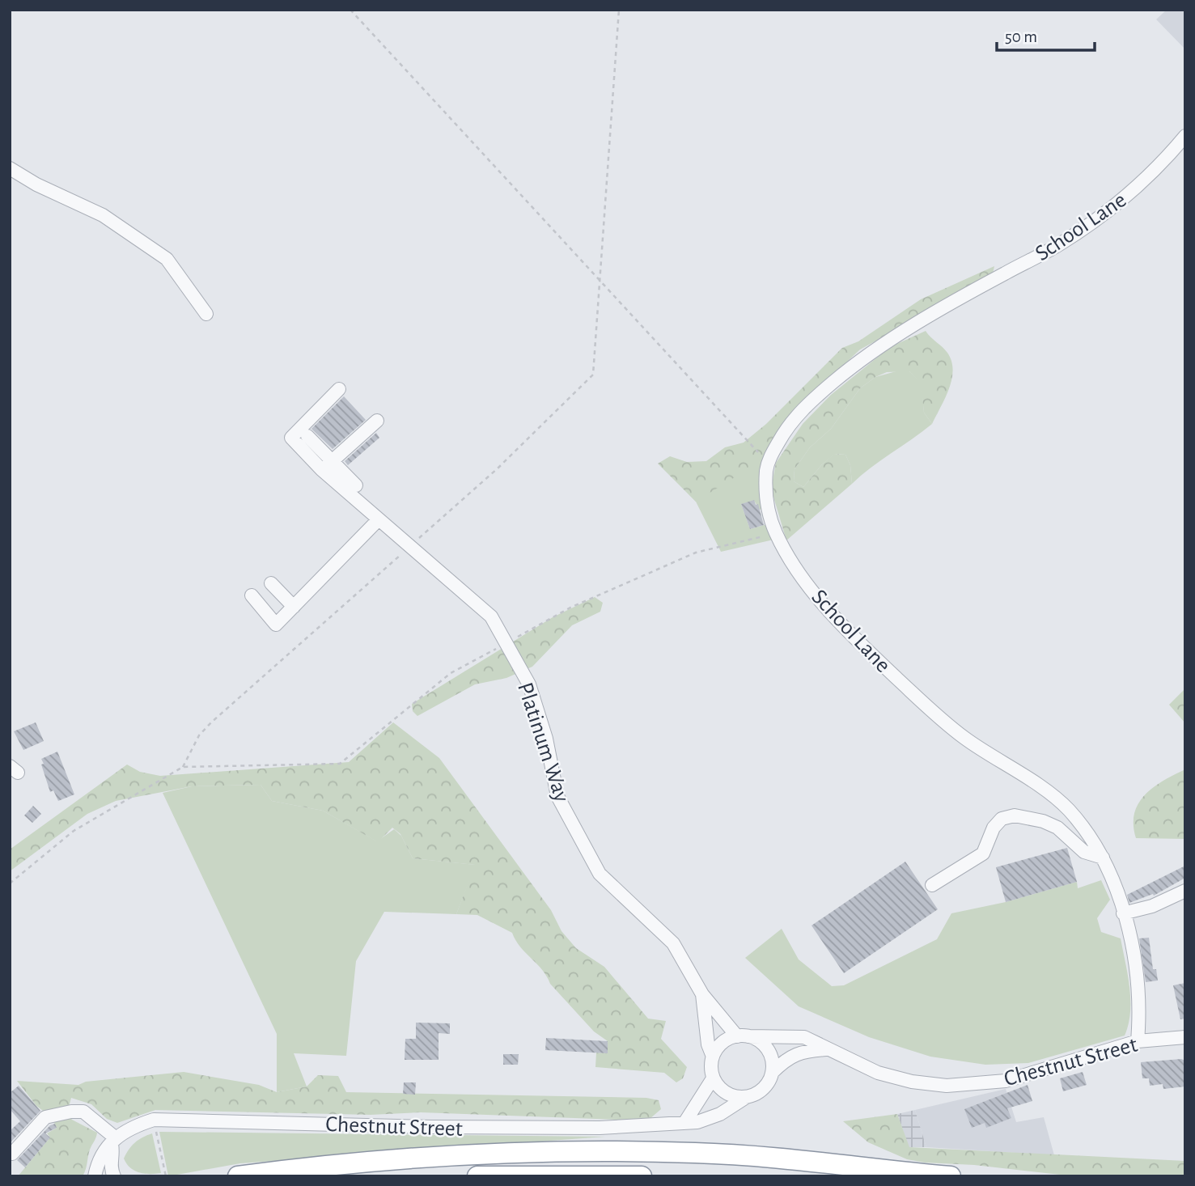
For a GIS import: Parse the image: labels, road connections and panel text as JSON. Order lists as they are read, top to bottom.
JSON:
{
  "streets": {
    "street": ["School Lane", "Platinum Way", "Chestnut Street"]
  },
  "crossings": [
    ["School Lane", "Chestnut Street"],
    ["Platinum Way", "Chestnut Street"]
  ],
  "scale_bar": "50 m"
}
